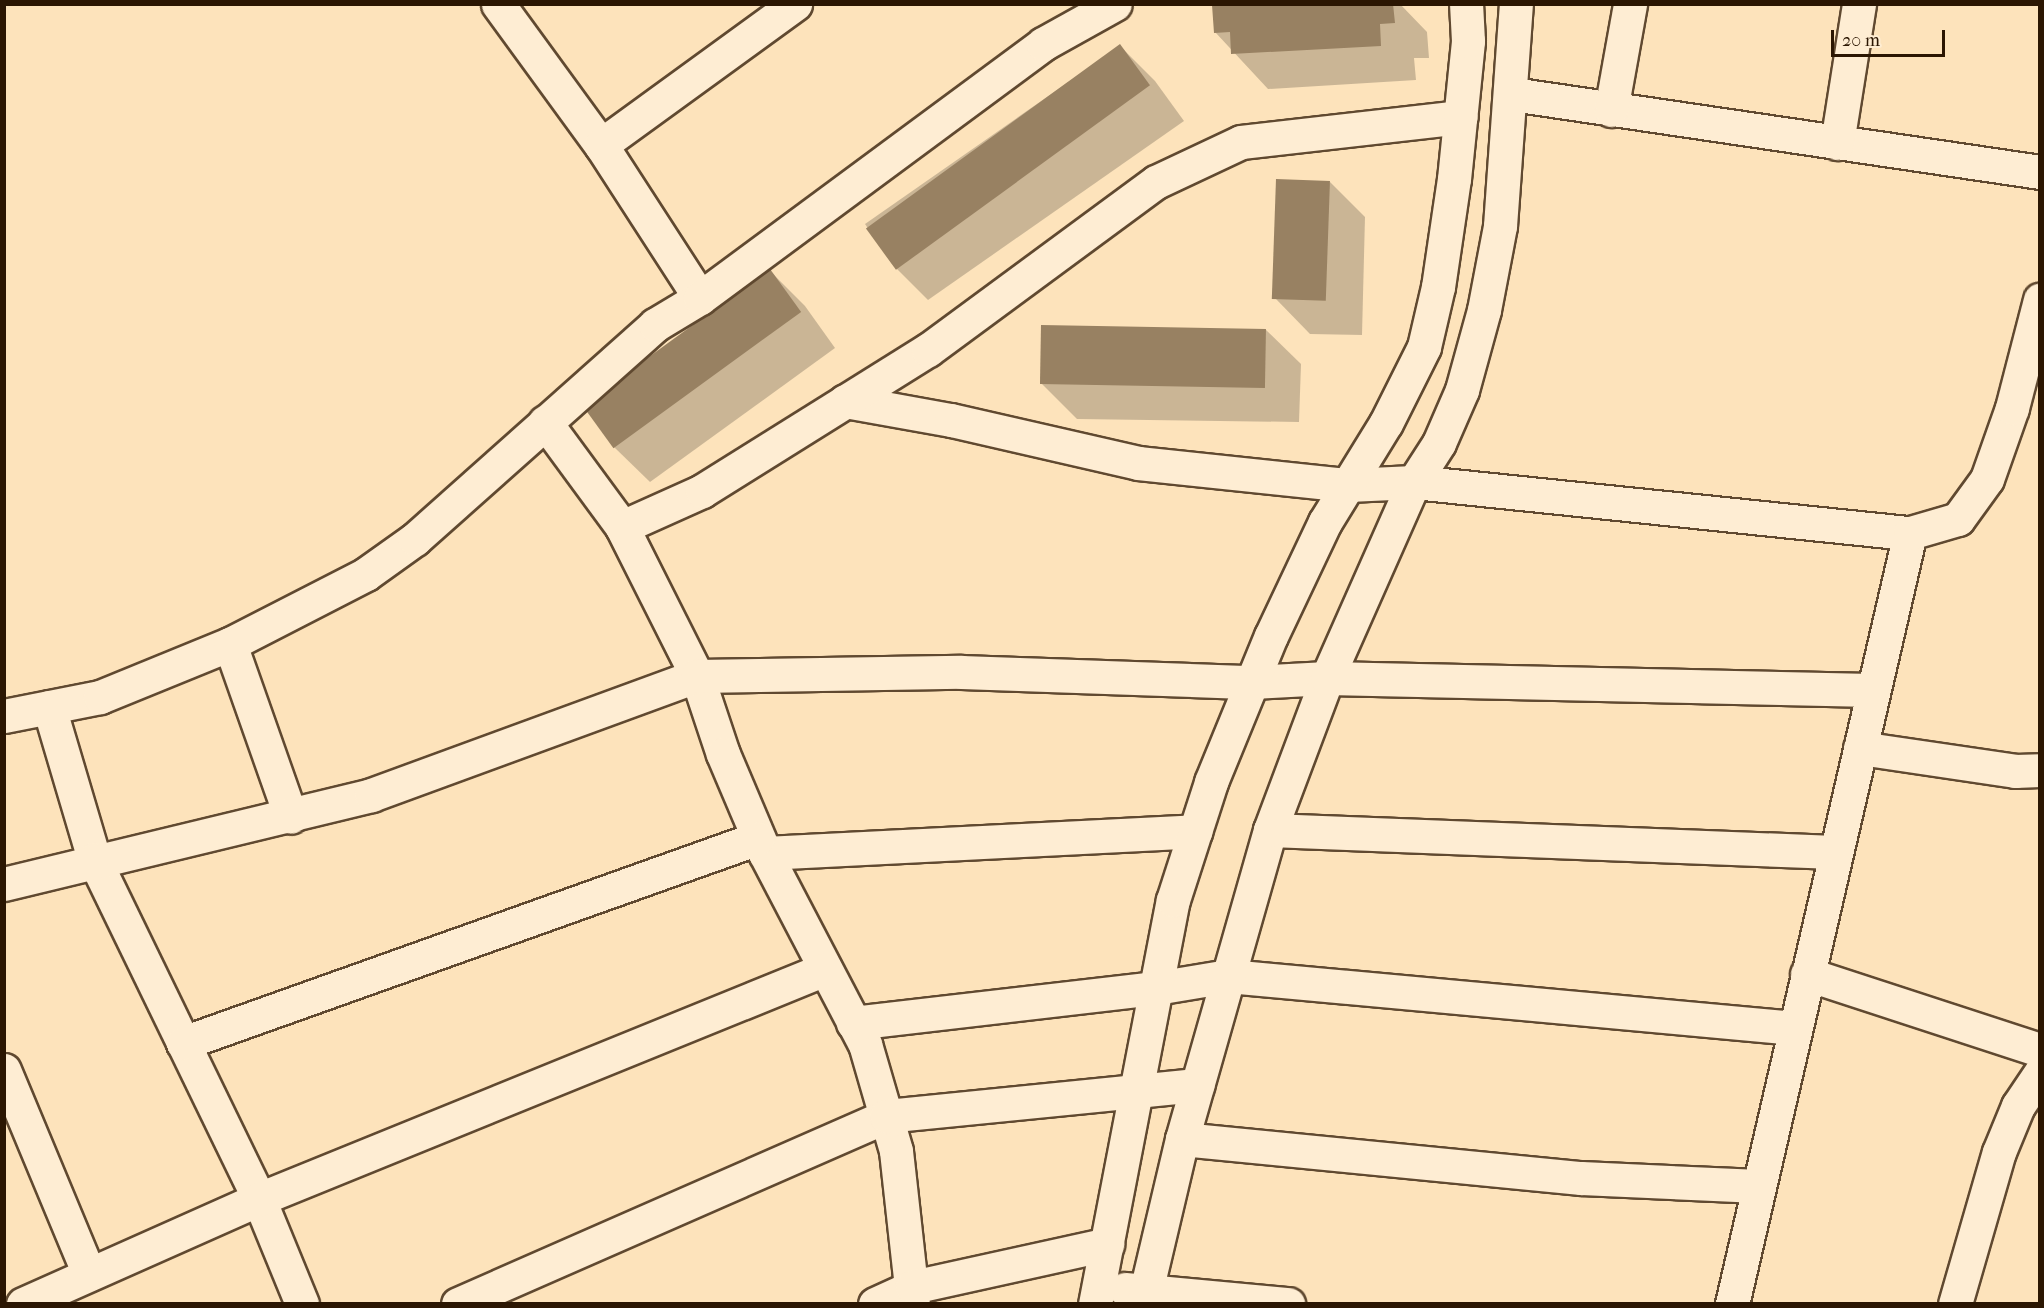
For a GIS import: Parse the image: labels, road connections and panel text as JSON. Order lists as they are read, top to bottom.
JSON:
{
  "scale_bar": "20 m"
}
